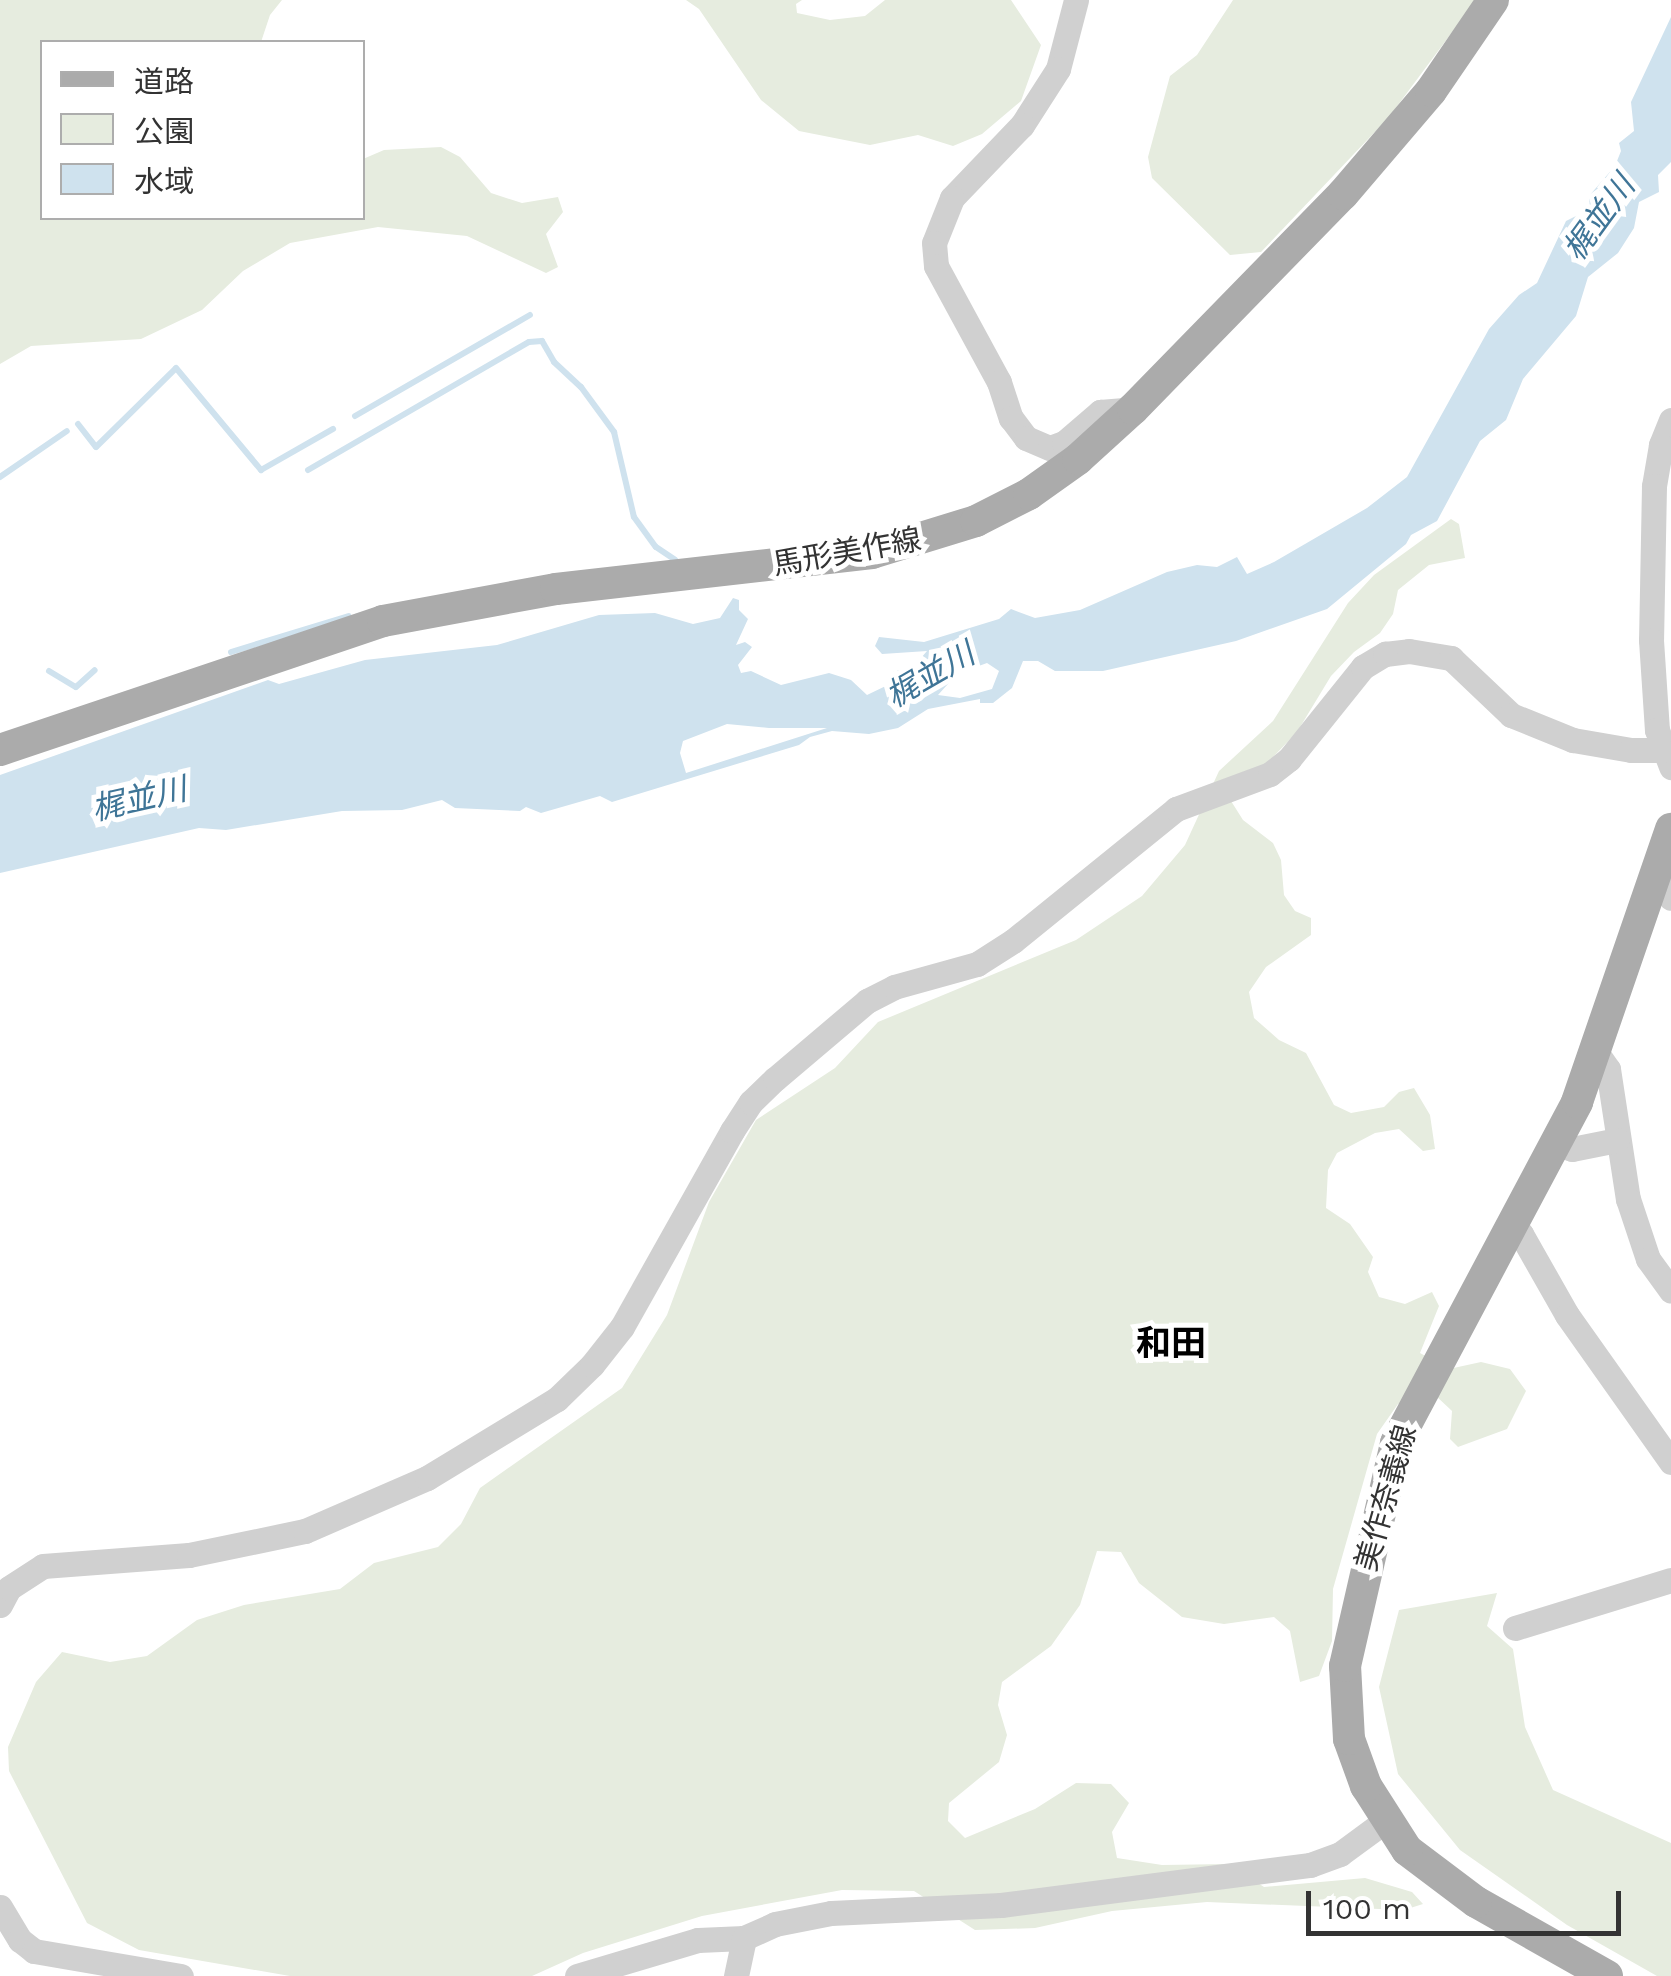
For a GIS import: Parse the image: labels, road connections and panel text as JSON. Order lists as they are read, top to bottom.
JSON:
{
  "streets": {
    "main road": ["馬形美作線", "美作奈義線"]
  },
  "districts": ["和田"],
  "water": ["梶並川"],
  "legend": ["道路", "公園", "水域"],
  "scale_bar": "100 m"
}
